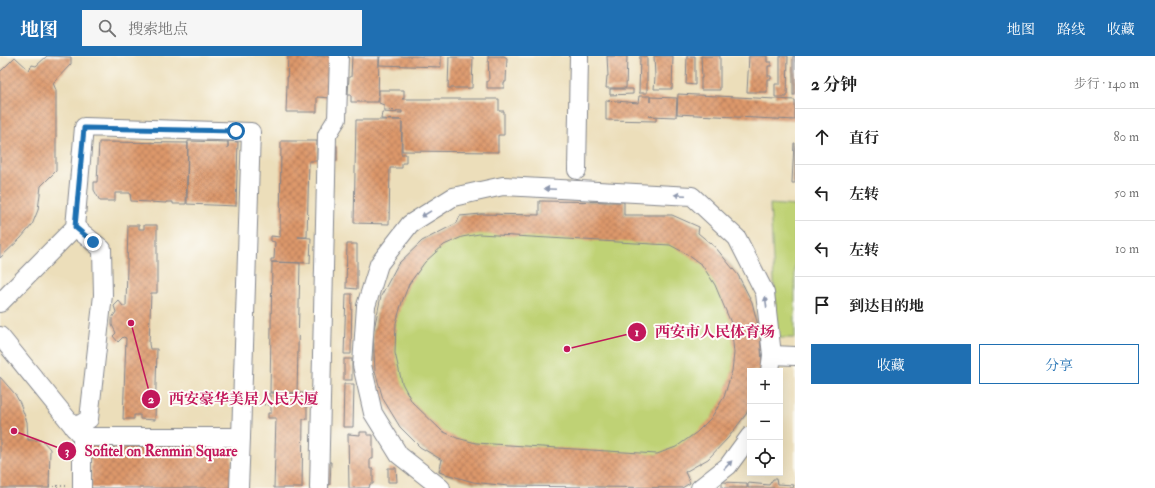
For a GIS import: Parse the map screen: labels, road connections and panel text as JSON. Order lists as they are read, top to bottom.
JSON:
{
  "places": ["西安豪华美居人民大厦", "西安市人民体育场", "Sofitel on Renmin Square"],
  "page": {
    "header": "地图",
    "search": "搜索地点",
    "nav": ["地图", "路线", "收藏"],
    "heading": ["2 分钟", "步行 · 140 m"],
    "list": [
      ["直行", "80 m"],
      ["左转", "50 m"],
      ["左转", "10 m"],
      "到达目的地"
    ],
    "buttons": ["收藏", "分享"],
    "map_buttons": ["+", "−"]
  }
}
